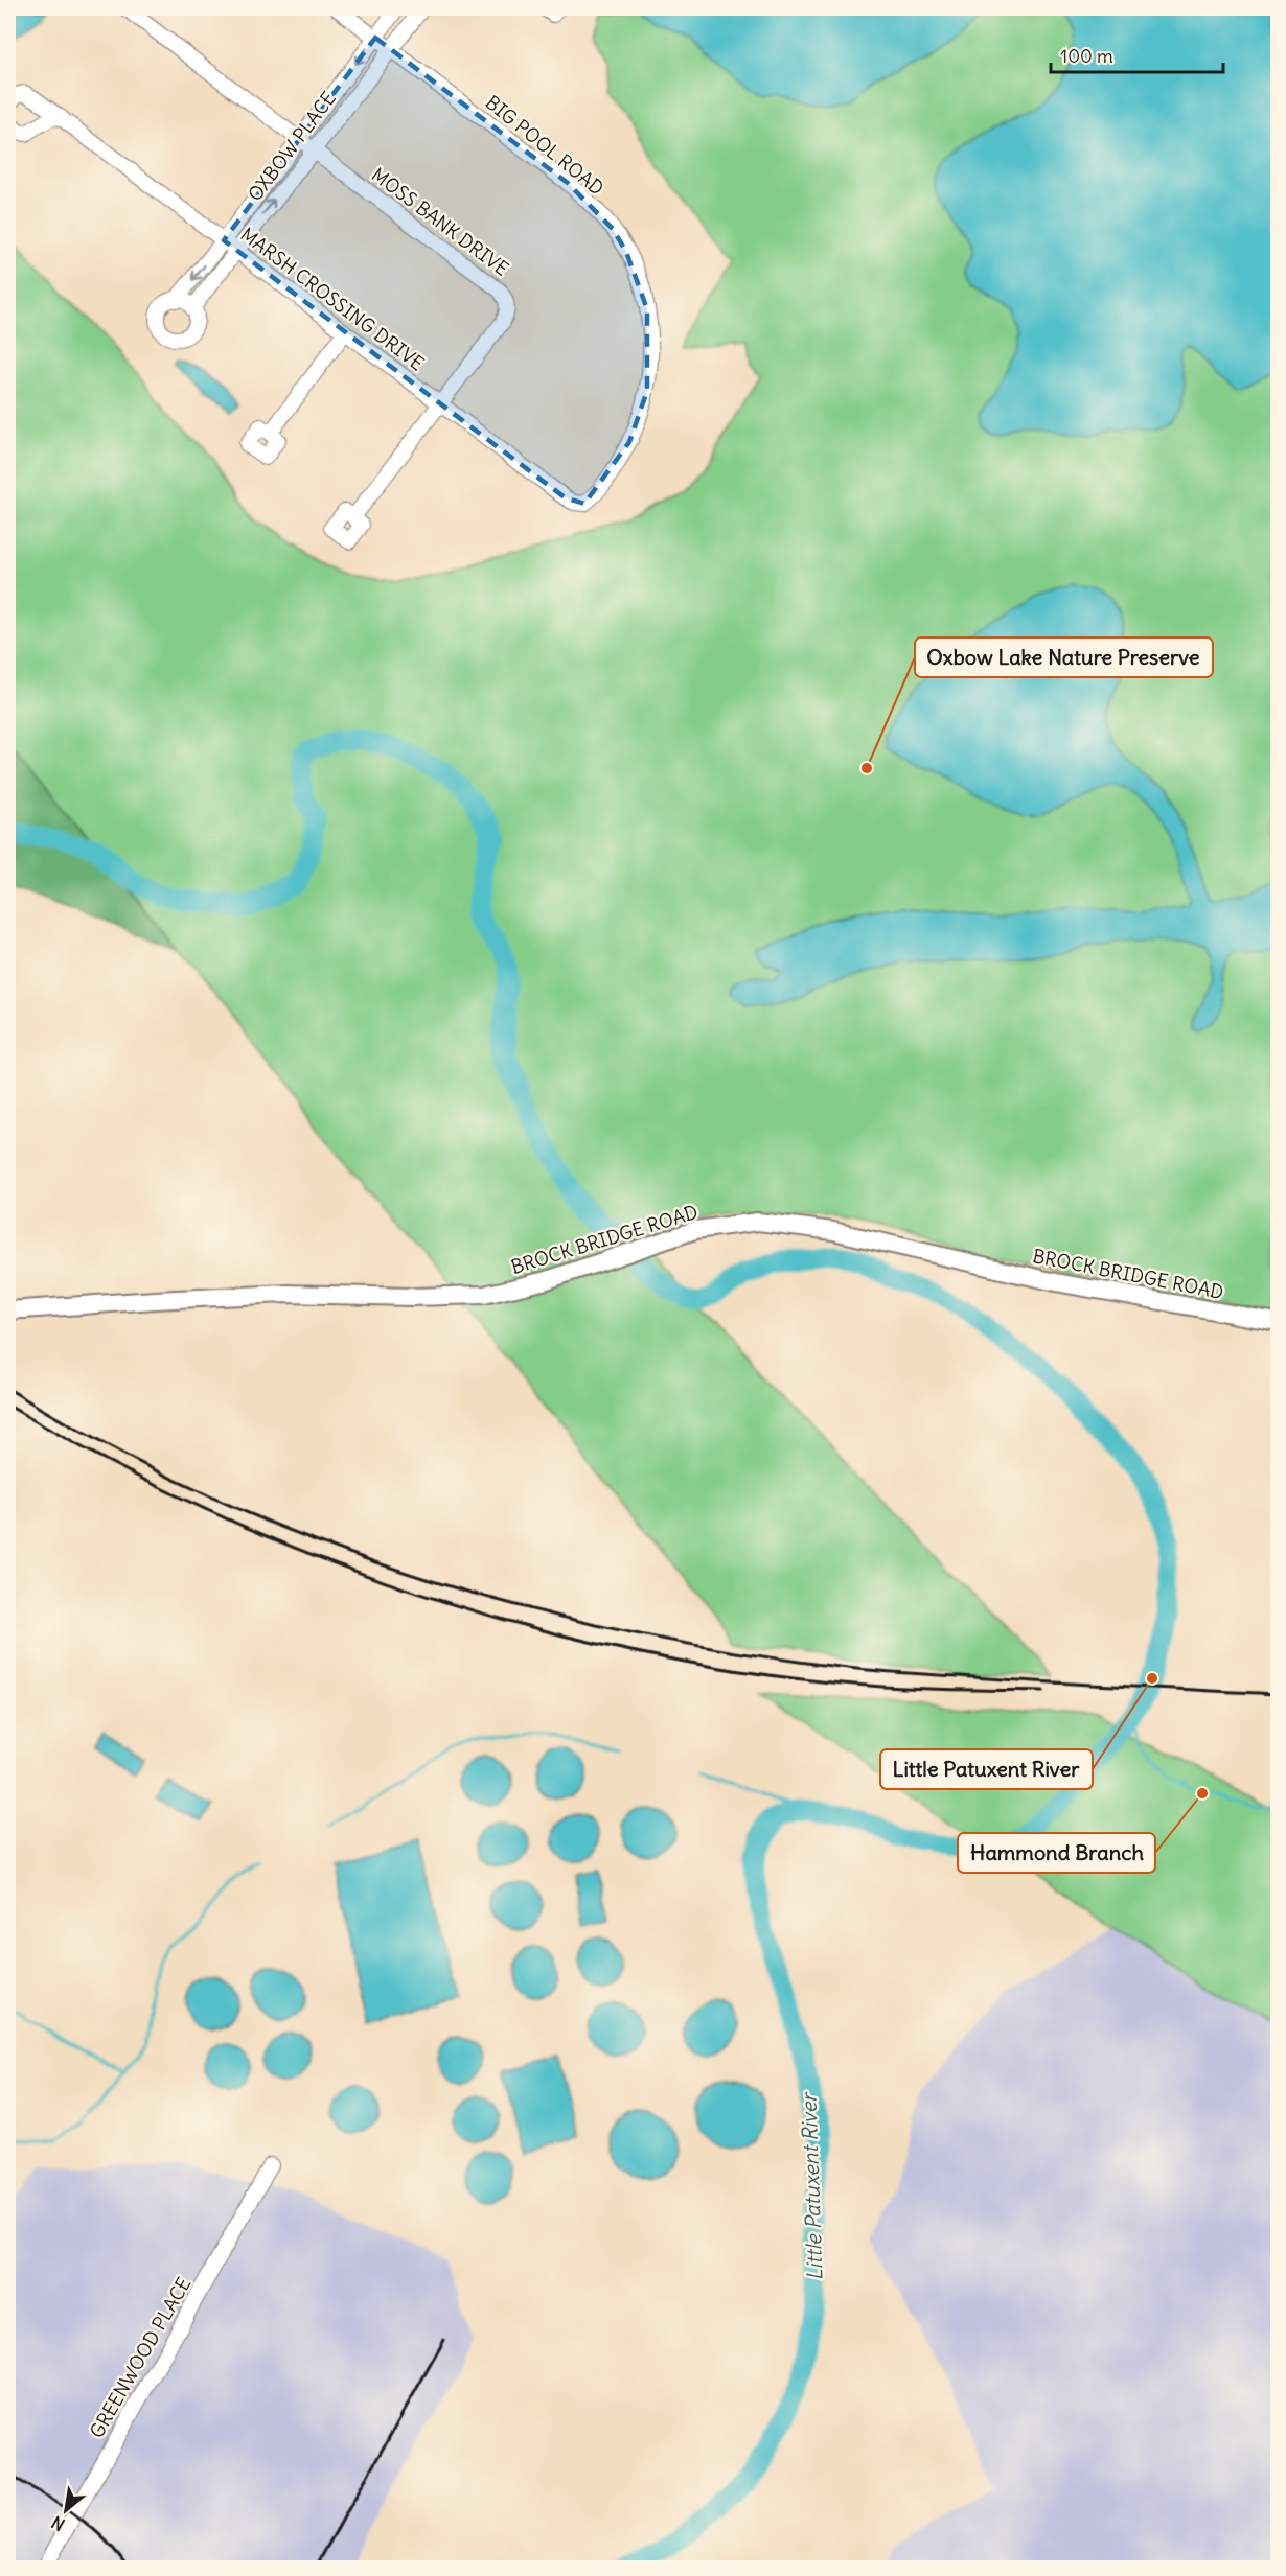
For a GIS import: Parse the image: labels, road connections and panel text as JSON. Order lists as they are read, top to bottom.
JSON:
{
  "streets": {
    "street": [
      "BIG POOL ROAD",
      "OXBOW PLACE",
      "MOSS BANK DRIVE",
      "MARSH CROSSING DRIVE",
      "BROCK BRIDGE ROAD",
      "GREENWOOD PLACE"
    ]
  },
  "crossings": [
    ["BIG POOL ROAD", "OXBOW PLACE"],
    ["BIG POOL ROAD", "MARSH CROSSING DRIVE"],
    ["OXBOW PLACE", "MOSS BANK DRIVE"],
    ["OXBOW PLACE", "MARSH CROSSING DRIVE"],
    ["MOSS BANK DRIVE", "MARSH CROSSING DRIVE"]
  ],
  "water": ["Little Patuxent River"],
  "places": ["Oxbow Lake Nature Preserve", "Little Patuxent River", "Hammond Branch"],
  "scale_bar": "100 m",
  "north": "bottom left"
}
